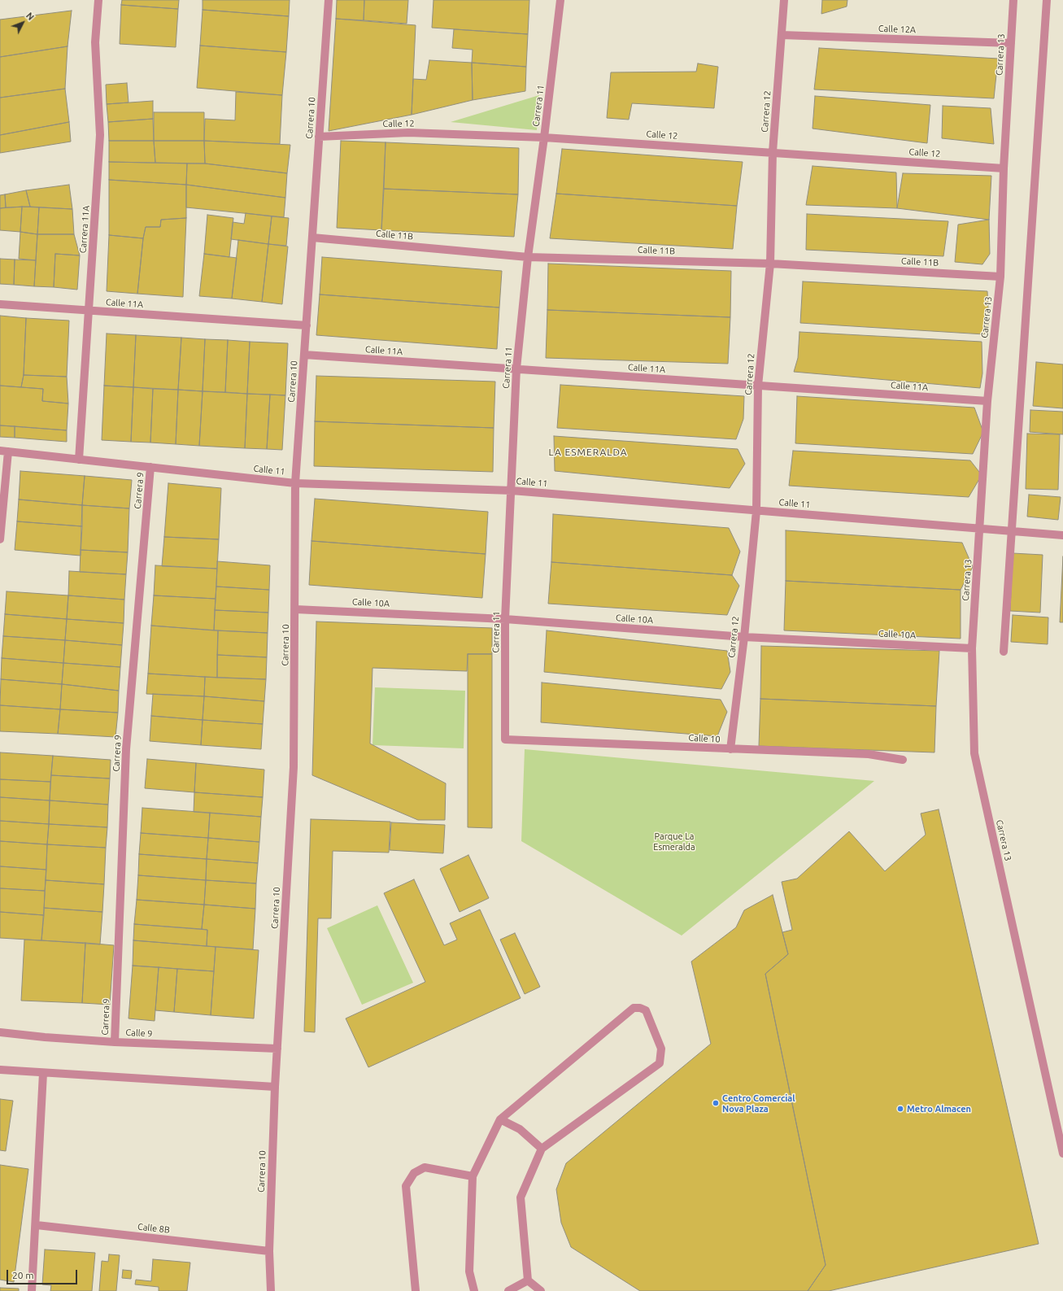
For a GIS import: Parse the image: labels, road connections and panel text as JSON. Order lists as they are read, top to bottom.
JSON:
{
  "streets": {
    "street": [
      "Calle 12A",
      "Carrera 13",
      "Carrera 11",
      "Carrera 12",
      "Carrera 10",
      "Calle 12",
      "Carrera 11A",
      "Calle 11B",
      "Calle 11A",
      "Calle 11",
      "Carrera 9",
      "Calle 10A",
      "Calle 10",
      "Calle 9",
      "Calle 8B"
    ]
  },
  "crossings": [
    ["Calle 12A", "Carrera 13"],
    ["Calle 12A", "Carrera 12"],
    ["Carrera 13", "Calle 12"],
    ["Carrera 13", "Calle 11B"],
    ["Carrera 13", "Calle 11A"],
    ["Carrera 13", "Calle 11"],
    ["Carrera 13", "Calle 10A"],
    ["Carrera 11", "Calle 12"],
    ["Carrera 11", "Calle 11B"],
    ["Carrera 11", "Calle 11A"],
    ["Carrera 11", "Calle 11"],
    ["Carrera 11", "Calle 10A"],
    ["Carrera 11", "Calle 10"],
    ["Carrera 12", "Calle 12"],
    ["Carrera 12", "Calle 11B"],
    ["Carrera 12", "Calle 11A"],
    ["Carrera 12", "Calle 11"],
    ["Carrera 12", "Calle 10A"],
    ["Carrera 12", "Calle 10"],
    ["Carrera 10", "Calle 12"],
    ["Carrera 10", "Calle 11B"],
    ["Carrera 10", "Calle 11A"],
    ["Carrera 10", "Calle 11"],
    ["Carrera 10", "Calle 10A"],
    ["Carrera 10", "Calle 9"],
    ["Carrera 10", "Calle 8B"],
    ["Carrera 11A", "Calle 11A"],
    ["Carrera 11A", "Calle 11"],
    ["Calle 11", "Carrera 9"],
    ["Carrera 9", "Calle 9"]
  ],
  "districts": ["LA ESMERALDA"],
  "parks": ["Parque La Esmeralda"],
  "places": ["Centro Comercial Nova Plaza", "Metro Almacen"],
  "scale_bar": "20 m",
  "north": "top right"
}
